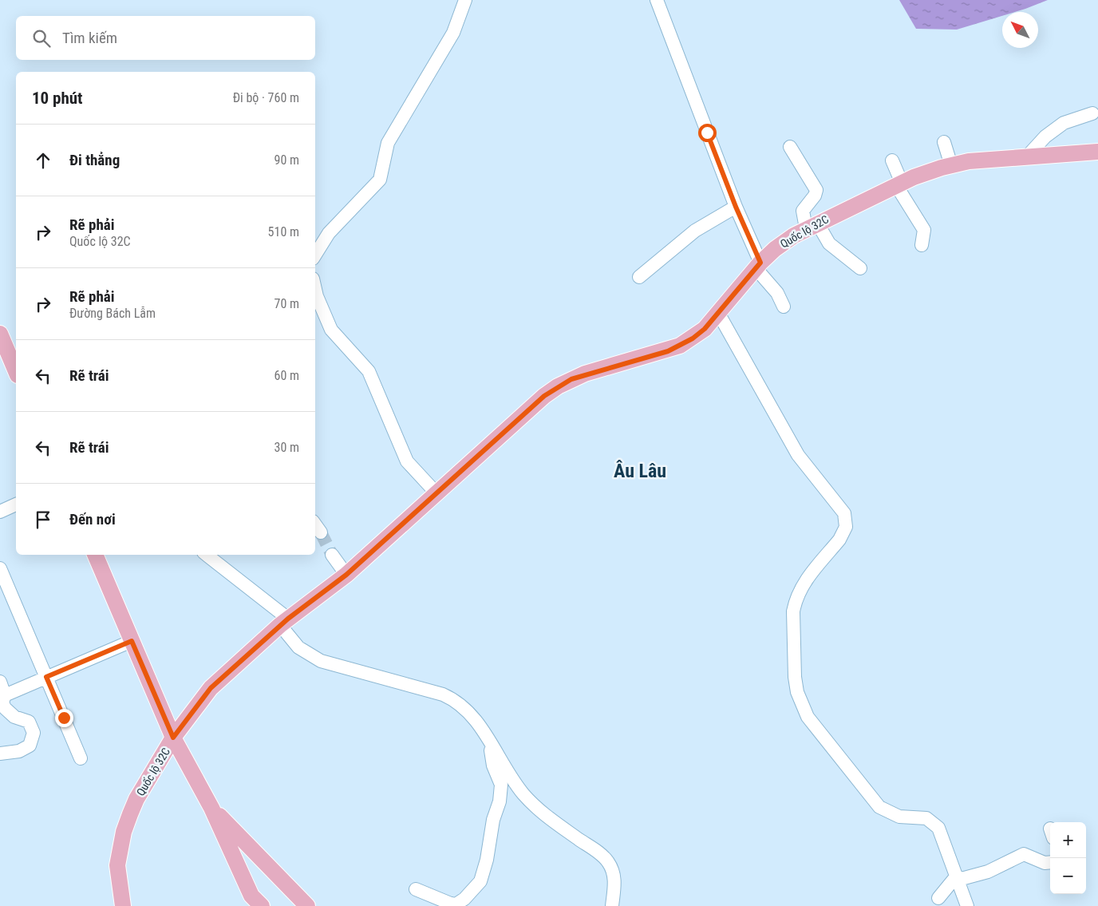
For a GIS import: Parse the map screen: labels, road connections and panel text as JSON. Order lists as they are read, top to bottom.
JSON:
{
  "streets": {
    "main road": ["Quốc lộ 32C"]
  },
  "districts": ["Âu Lâu"],
  "north": "top left",
  "page": {
    "search": "Tìm kiếm",
    "heading": ["10 phút", "Đi bộ · 760 m"],
    "list": [
      ["Đi thẳng", "90 m"],
      ["Rẽ phải", "Quốc lộ 32C", "510 m"],
      ["Rẽ phải", "Đường Bách Lẫm", "70 m"],
      ["Rẽ trái", "60 m"],
      ["Rẽ trái", "30 m"],
      "Đến nơi"
    ],
    "map_buttons": ["+", "−"]
  }
}
